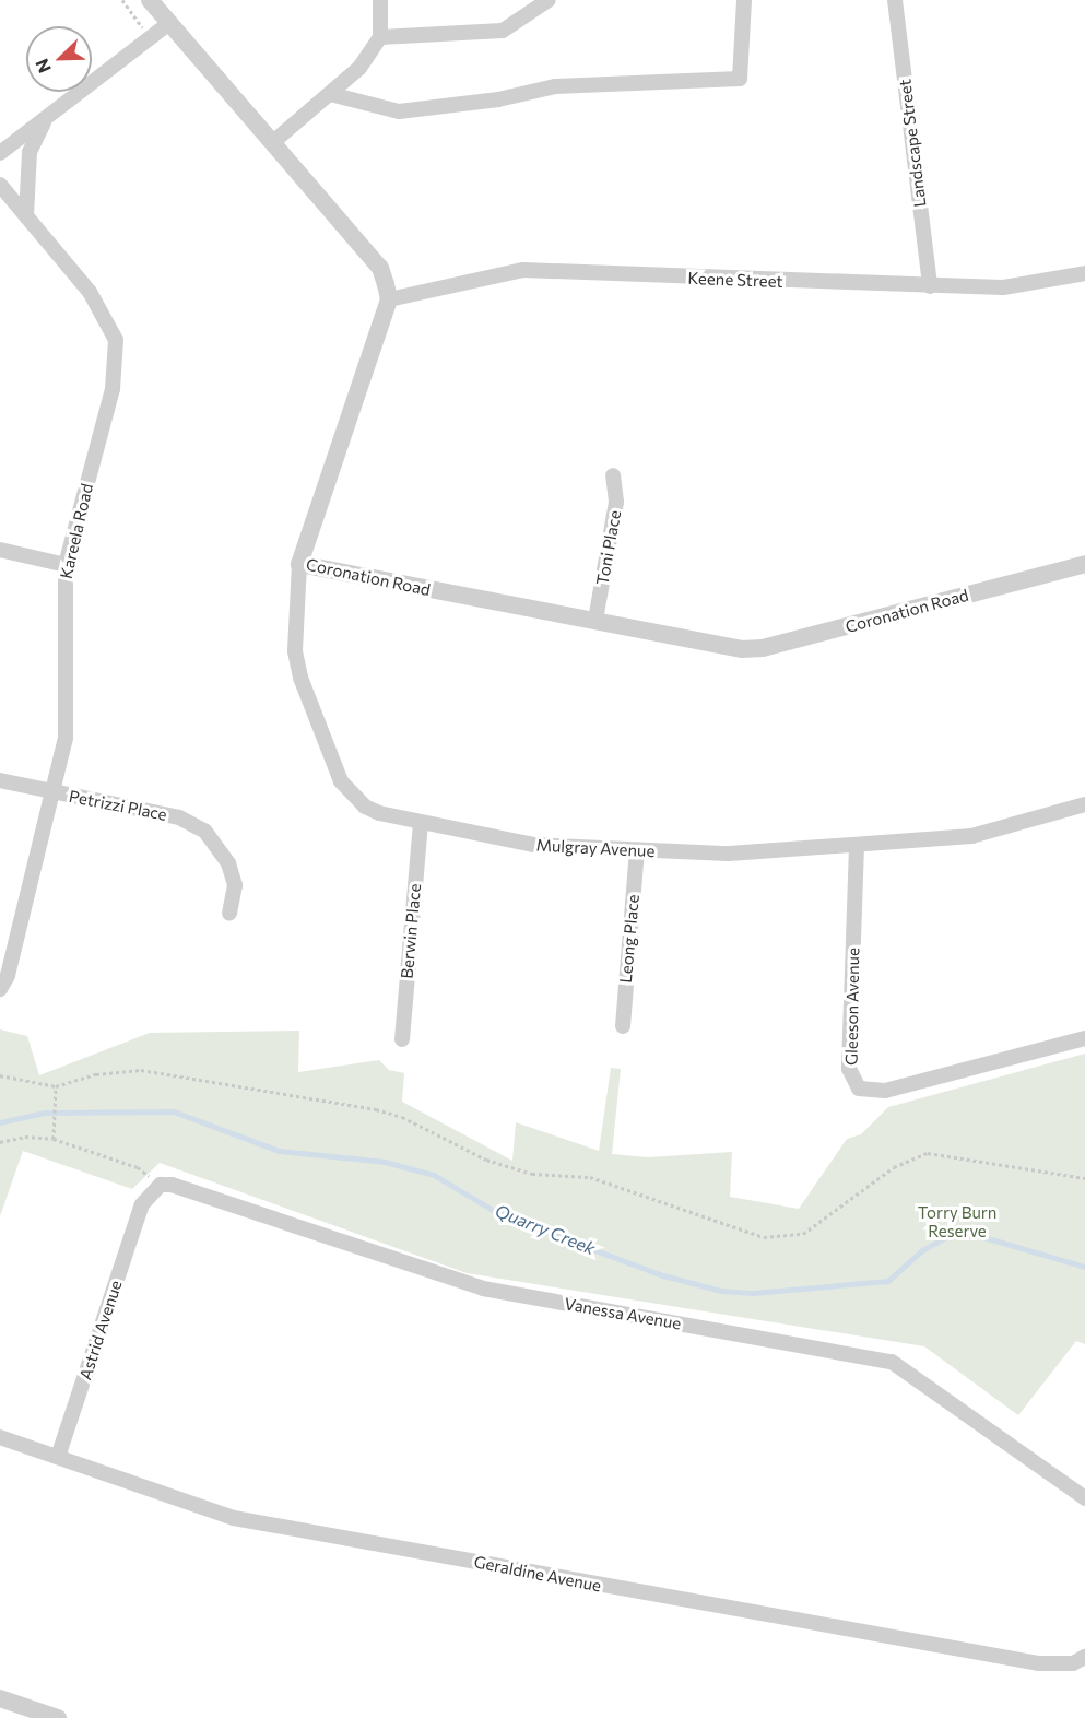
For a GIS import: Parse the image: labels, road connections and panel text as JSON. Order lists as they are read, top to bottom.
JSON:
{
  "streets": {
    "street": [
      "Landscape Street",
      "Keene Street",
      "Kareela Road",
      "Toni Place",
      "Coronation Road",
      "Petrizzi Place",
      "Mulgray Avenue",
      "Berwin Place",
      "Leong Place",
      "Gleeson Avenue",
      "Vanessa Avenue",
      "Astrid Avenue",
      "Geraldine Avenue"
    ]
  },
  "crossings": [
    ["Landscape Street", "Keene Street"],
    ["Keene Street", "Coronation Road"],
    ["Kareela Road", "Petrizzi Place"],
    ["Toni Place", "Coronation Road"],
    ["Coronation Road", "Mulgray Avenue"],
    ["Mulgray Avenue", "Berwin Place"],
    ["Mulgray Avenue", "Leong Place"],
    ["Mulgray Avenue", "Gleeson Avenue"],
    ["Vanessa Avenue", "Astrid Avenue"],
    ["Astrid Avenue", "Geraldine Avenue"]
  ],
  "water": ["Quarry Creek"],
  "parks": ["Torry Burn Reserve"],
  "north": "bottom left"
}
